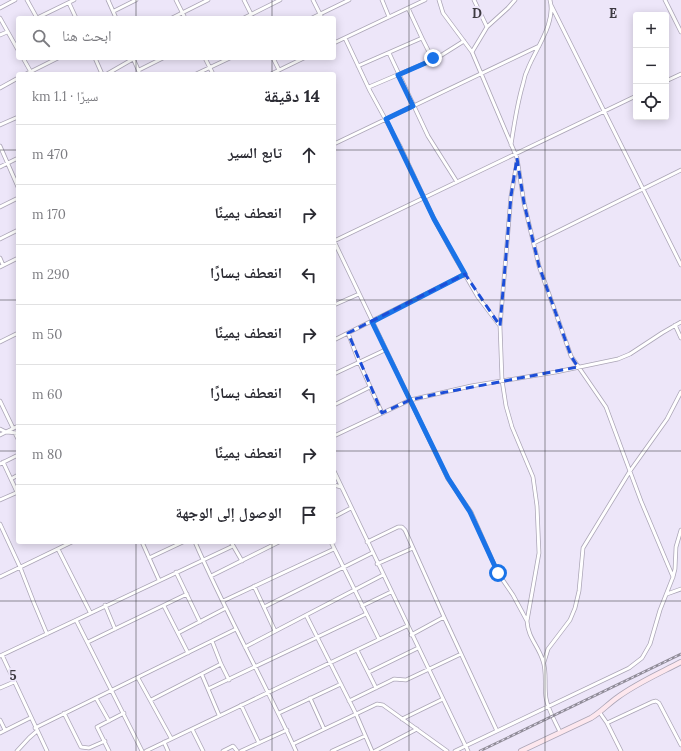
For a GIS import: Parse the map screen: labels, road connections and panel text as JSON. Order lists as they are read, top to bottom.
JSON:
{
  "page": {
    "map_buttons": ["+", "−"],
    "search": "ابحث هنا",
    "heading": ["14 دقيقة", "سيرًا · 1.1 km"],
    "list": [
      ["تابع السير", "470 m"],
      ["انعطف يمينًا", "170 m"],
      ["انعطف يسارًا", "290 m"],
      ["انعطف يمينًا", "50 m"],
      ["انعطف يسارًا", "60 m"],
      ["انعطف يمينًا", "80 m"],
      "الوصول إلى الوجهة"
    ]
  },
  "grid": {
    "columns": ["D", "E"],
    "rows": ["5"]
  }
}
